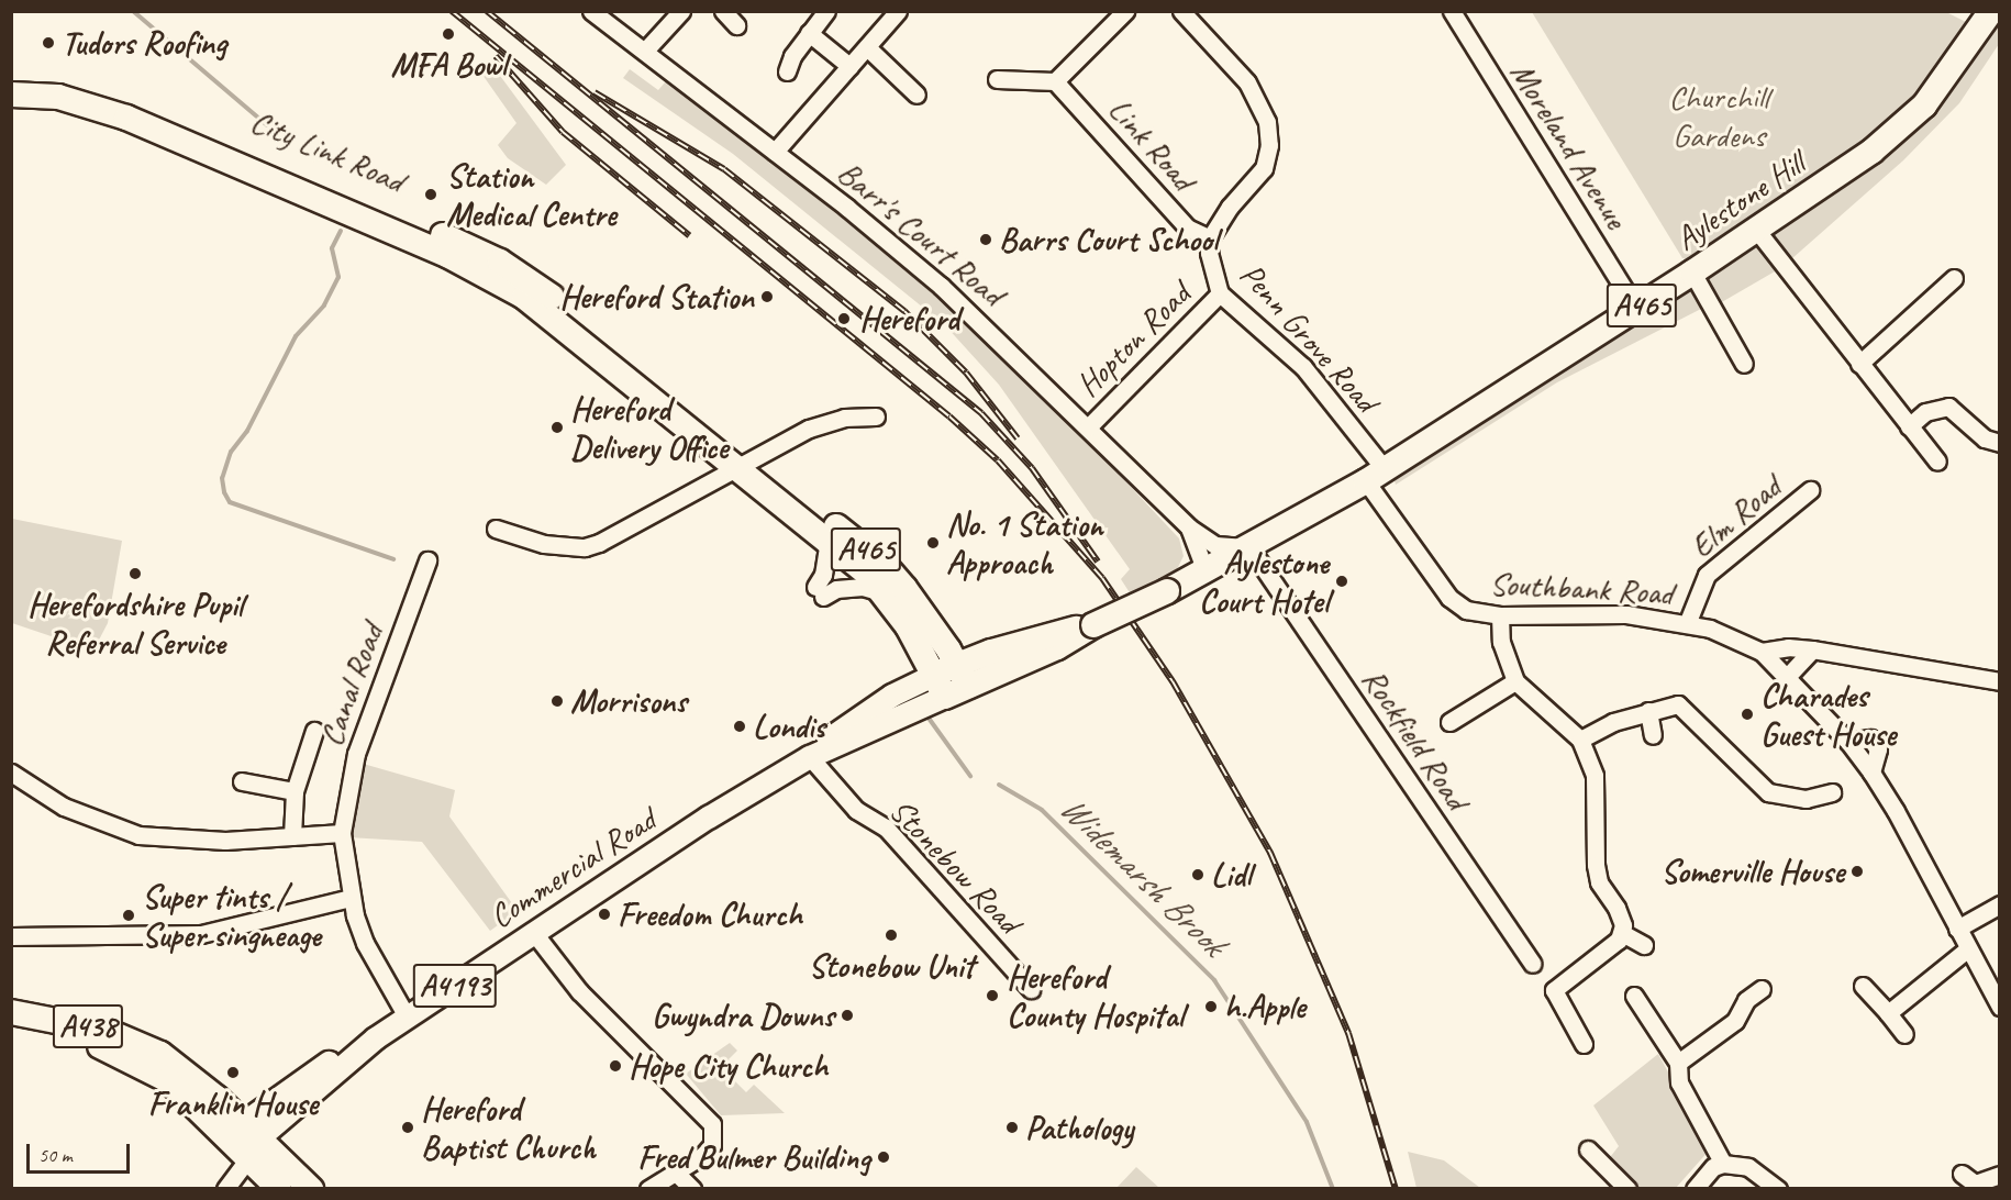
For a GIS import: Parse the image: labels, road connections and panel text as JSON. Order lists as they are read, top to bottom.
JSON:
{
  "streets": {
    "highway": [
      "City Link Road",
      "Aylestone Hill",
      "A465",
      "Commercial Road",
      "A438"
    ],
    "main road": ["A4193"],
    "street": [
      "Link Road",
      "Moreland Avenue",
      "Barr's Court Road",
      "Penn Grove Road",
      "Hopton Road",
      "Elm Road",
      "Southbank Road",
      "Canal Road",
      "Rockfield Road",
      "Stonebow Road"
    ]
  },
  "crossings": [
    ["Link Road", "Penn Grove Road"],
    ["Moreland Avenue", "Aylestone Hill"],
    ["City Link Road", "A465"],
    ["Aylestone Hill", "Barr's Court Road"],
    ["Aylestone Hill", "Penn Grove Road"],
    ["Aylestone Hill", "Southbank Road"],
    ["Aylestone Hill", "Rockfield Road"],
    ["Aylestone Hill", "Commercial Road"],
    ["Barr's Court Road", "Hopton Road"],
    ["Barr's Court Road", "Rockfield Road"],
    ["Barr's Court Road", "Commercial Road"],
    ["A465", "Commercial Road"],
    ["Penn Grove Road", "Hopton Road"],
    ["Penn Grove Road", "Southbank Road"],
    ["Elm Road", "Southbank Road"],
    ["Canal Road", "Commercial Road"],
    ["Rockfield Road", "Commercial Road"],
    ["Stonebow Road", "Commercial Road"],
    ["Commercial Road", "A438"]
  ],
  "water": ["Widemarsh Brook"],
  "parks": ["Churchill Gardens"],
  "places": [
    "MFA Bowl",
    "Tudors Roofing",
    "Station Medical Centre",
    "Barrs Court School",
    "Hereford Station",
    "Hereford",
    "Hereford Delivery Office",
    "No. 1 Station Approach",
    "Herefordshire Pupil Referral Service",
    "Aylestone Court Hotel",
    "Morrisons",
    "Charades Guest House",
    "Londis",
    "Somerville House",
    "Lidl",
    "Freedom Church",
    "Super tints / Super singneage",
    "Stonebow Unit",
    "Hereford County Hospital",
    "h.Apple",
    "Gwyndra Downs",
    "Hope City Church",
    "Franklin House",
    "Hereford Baptist Church",
    "Pathology",
    "Fred Bulmer Building"
  ],
  "scale_bar": "50 m"
}
